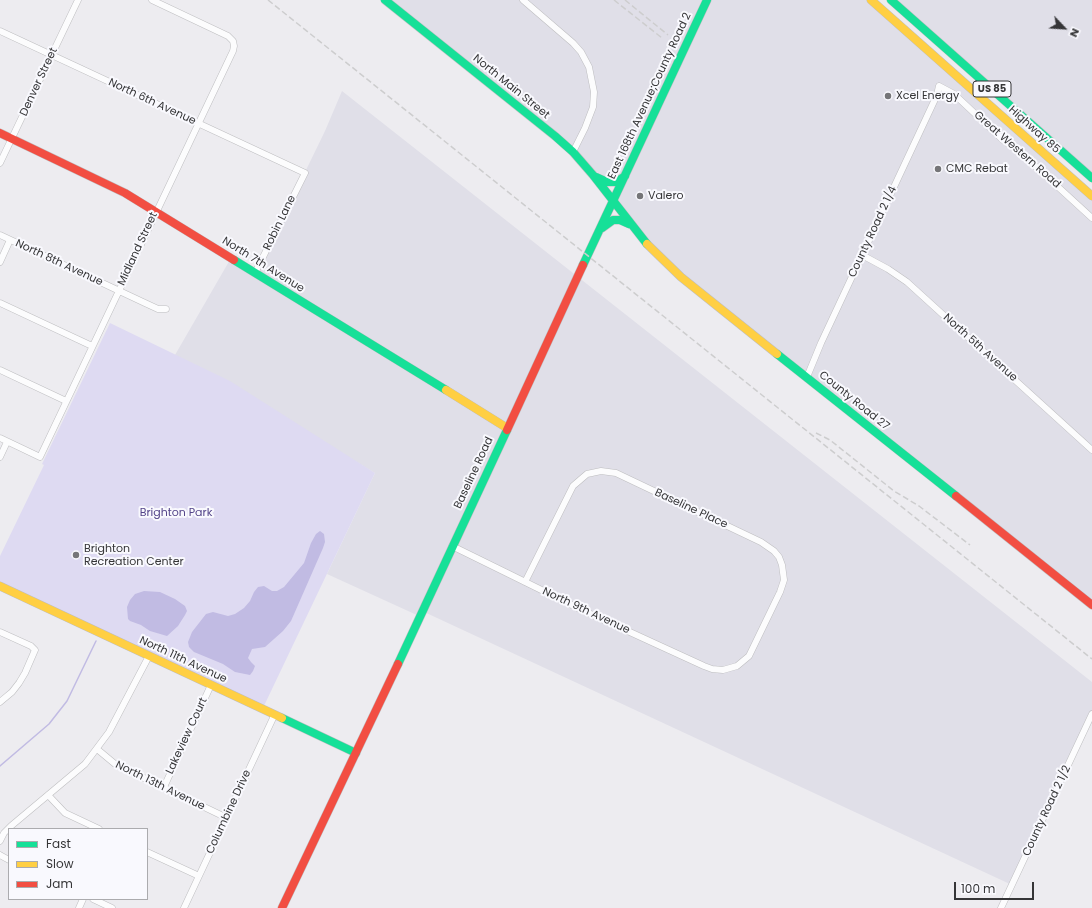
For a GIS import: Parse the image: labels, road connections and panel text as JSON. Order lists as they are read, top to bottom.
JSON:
{
  "streets": {
    "main road": [
      "North Main Street",
      "US 85",
      "East 168th Avenue;County Road 2",
      "Highway 85",
      "North 7th Avenue",
      "County Road 27",
      "Baseline Road",
      "North 11th Avenue"
    ],
    "street": [
      "Denver Street",
      "North 6th Avenue",
      "Great Western Road",
      "Robin Lane",
      "County Road 2 1/4",
      "Midland Street",
      "North 8th Avenue",
      "North 5th Avenue",
      "Baseline Place",
      "North 9th Avenue",
      "Lakeview Court",
      "North 13th Avenue",
      "County Road 2 1/2",
      "Columbine Drive"
    ]
  },
  "crossings": [
    ["Denver Street", "North 6th Avenue"],
    ["Denver Street", "North 7th Avenue"],
    ["North Main Street", "East 168th Avenue;County Road 2"],
    ["North Main Street", "County Road 27"],
    ["North Main Street", "Baseline Road"],
    ["East 168th Avenue;County Road 2", "County Road 27"],
    ["East 168th Avenue;County Road 2", "Baseline Road"],
    ["North 6th Avenue", "Robin Lane"],
    ["North 6th Avenue", "Midland Street"],
    ["Great Western Road", "County Road 2 1/4"],
    ["Robin Lane", "North 7th Avenue"],
    ["County Road 2 1/4", "North 5th Avenue"],
    ["County Road 2 1/4", "County Road 27"],
    ["Midland Street", "North 8th Avenue"],
    ["Midland Street", "North 7th Avenue"],
    ["North 7th Avenue", "Baseline Road"],
    ["County Road 27", "Baseline Road"],
    ["Baseline Road", "North 9th Avenue"],
    ["Baseline Road", "North 11th Avenue"],
    ["Baseline Place", "North 9th Avenue"],
    ["North 11th Avenue", "Lakeview Court"],
    ["North 11th Avenue", "Columbine Drive"],
    ["Lakeview Court", "North 13th Avenue"],
    ["North 13th Avenue", "Columbine Drive"]
  ],
  "parks": ["Brighton Park"],
  "places": [
    "Xcel Energy",
    "CMC Rebat",
    "Valero",
    "Brighton Recreation Center"
  ],
  "legend": ["Fast", "Slow", "Jam"],
  "scale_bar": "100 m",
  "north": "bottom right"
}
